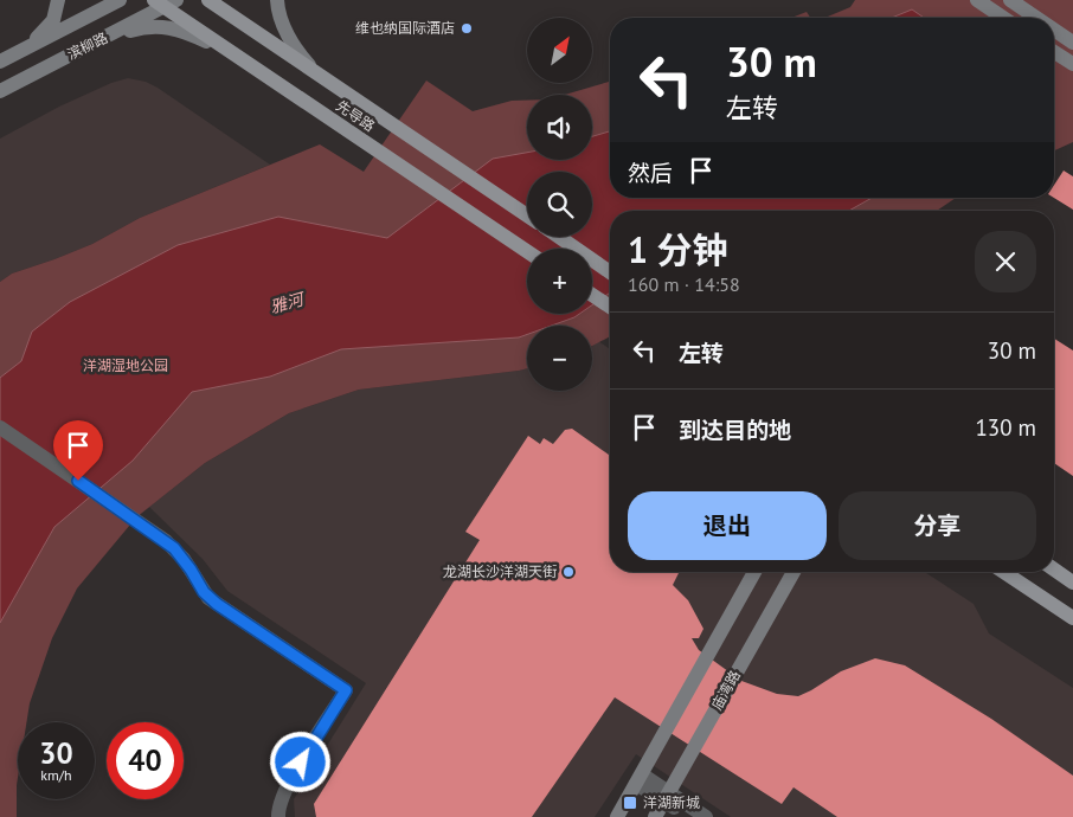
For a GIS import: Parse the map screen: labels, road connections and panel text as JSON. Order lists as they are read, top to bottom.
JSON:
{
  "streets": {
    "main road": ["滨柳路", "先导路", "庙湾路"]
  },
  "crossings": [
    ["滨柳路", "先导路"]
  ],
  "water": ["雅河"],
  "parks": ["洋湖湿地公园"],
  "places": {
    "other": ["维也纳国际酒店", "龙湖长沙洋湖天街"],
    "transit": ["洋湖新城"]
  },
  "north": "top right",
  "page": {
    "map_buttons": ["+", "−"],
    "turn": ["30 m", "左转"],
    "then": "然后",
    "heading": ["1 分钟", "160 m · 14:58"],
    "list": [
      {
        "name": "左转",
        "value": "30 m"
      },
      {
        "name": "到达目的地",
        "value": "130 m"
      }
    ],
    "buttons": ["退出", "分享"],
    "speed": "30 km/h",
    "limit": "40"
  }
}
